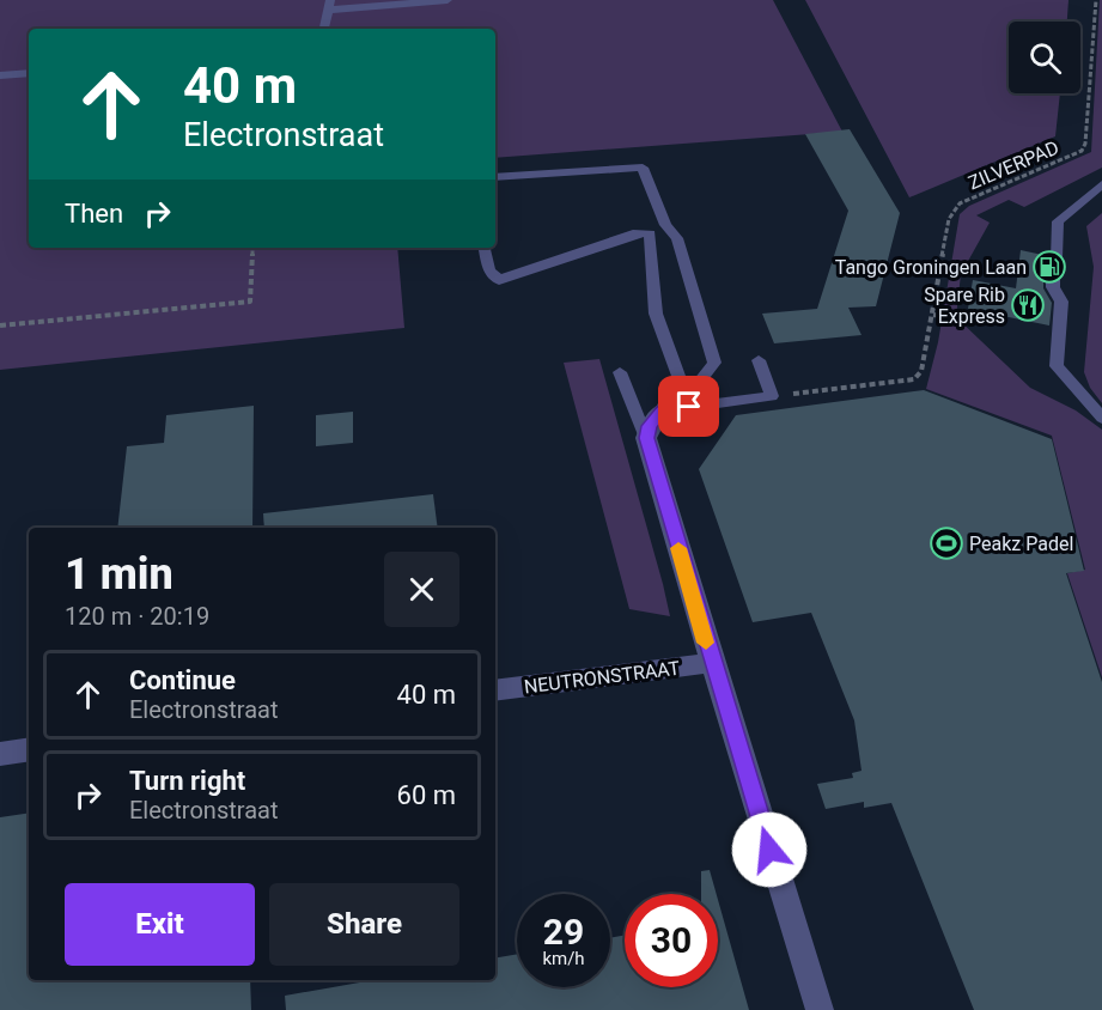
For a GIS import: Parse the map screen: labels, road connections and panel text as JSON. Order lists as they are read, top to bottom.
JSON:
{
  "streets": {
    "street": ["NEUTRONSTRAAT"],
    "path": ["ZILVERPAD"]
  },
  "places": {
    "fuel station": ["Tango Groningen Laan"],
    "restaurant": ["Spare Rib Express"],
    "sports": ["Peakz Padel"]
  },
  "page": {
    "turn": ["40 m", "Electronstraat"],
    "then": "Then",
    "heading": ["1 min", "120 m · 20:19"],
    "list": [
      {
        "name": "Continue",
        "note": "Electronstraat",
        "value": "40 m"
      },
      {
        "name": "Turn right",
        "note": "Electronstraat",
        "value": "60 m"
      }
    ],
    "buttons": ["Exit", "Share"],
    "speed": "29 km/h",
    "limit": "30"
  }
}
